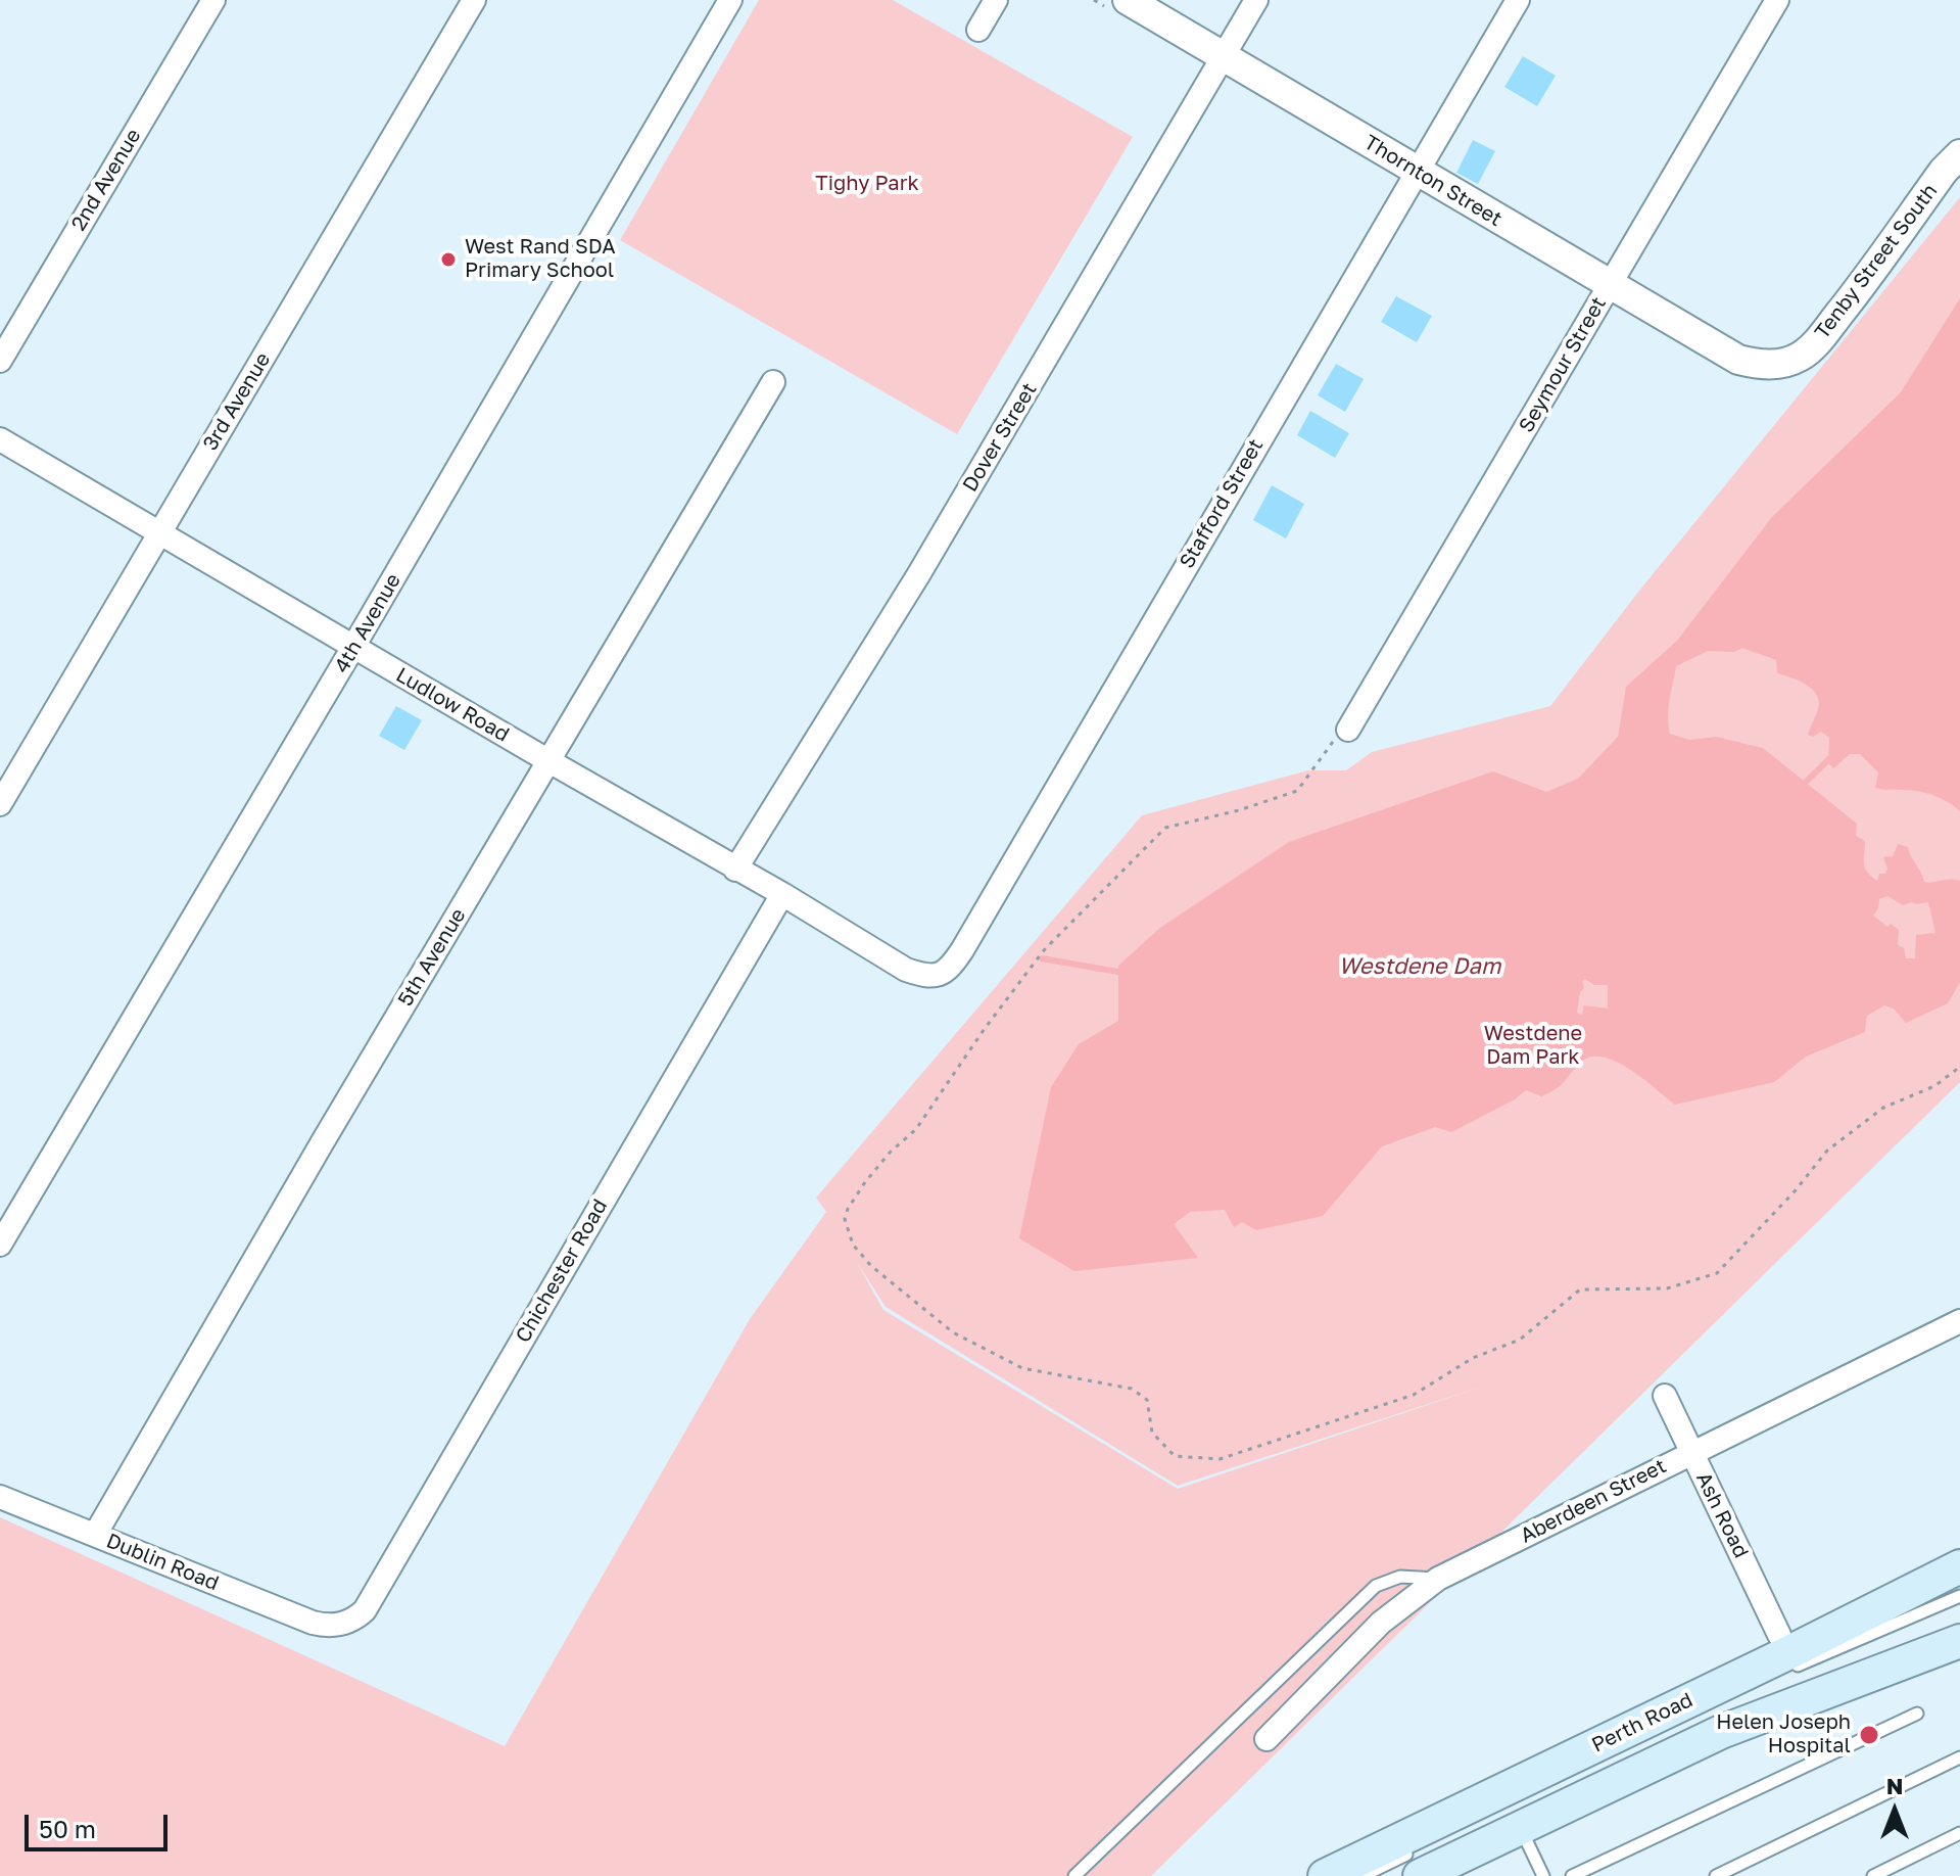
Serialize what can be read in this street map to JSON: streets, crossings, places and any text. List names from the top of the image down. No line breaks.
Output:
{"streets":{"main road":["Perth Road"],"street":["2nd Avenue","Thornton Street","Tenby Street South","Seymour Street","3rd Avenue","Dover Street","Stafford Street","4th Avenue","Ludlow Road","5th Avenue","Chichester Road","Aberdeen Street","Ash Road","Dublin Road"]},"crossings":[["Thornton Street","Tenby Street South"],["Thornton Street","Seymour Street"],["Thornton Street","Dover Street"],["Thornton Street","Stafford Street"],["3rd Avenue","Ludlow Road"],["Dover Street","Ludlow Road"],["Stafford Street","Ludlow Road"],["4th Avenue","Ludlow Road"],["Ludlow Road","5th Avenue"],["Ludlow Road","Chichester Road"],["5th Avenue","Dublin Road"],["Chichester Road","Dublin Road"],["Aberdeen Street","Ash Road"]],"water":["Westdene Dam"],"parks":["Tighy Park","Westdene Dam Park"],"places":["West Rand SDA Primary School","Helen Joseph Hospital"],"scale_bar":"50 m","north":"top"}
